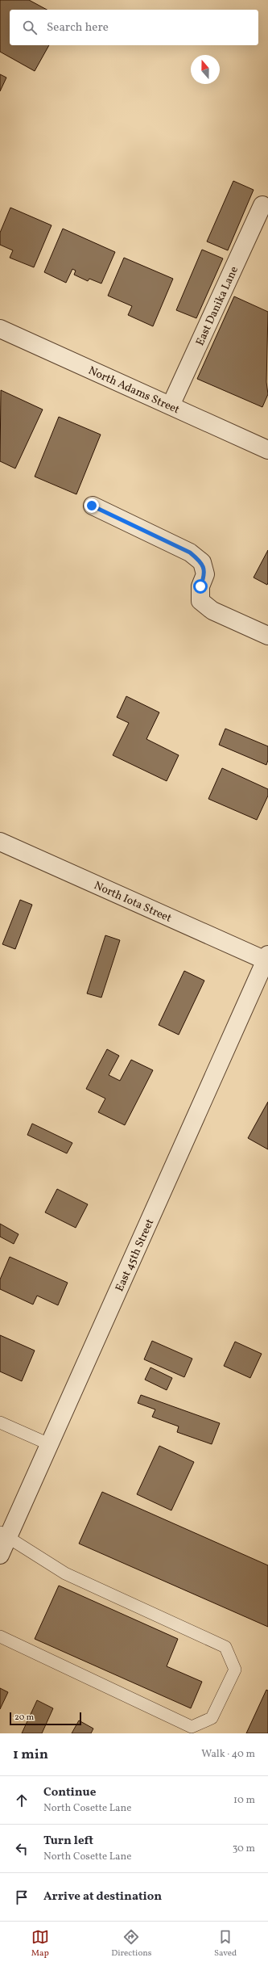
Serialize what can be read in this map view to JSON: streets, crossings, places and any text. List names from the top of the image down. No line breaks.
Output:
{"streets":{"street":["East Danika Lane","North Adams Street","North Iota Street","East 45th Street"]},"crossings":[["East Danika Lane","North Adams Street"],["North Iota Street","East 45th Street"]],"scale_bar":"20 m","north":"top","page":{"search":"Search here","scale":"20 m","heading":["1 min","Walk · 40 m"],"list":[["Continue","North Cosette Lane","10 m"],["Turn left","North Cosette Lane","30 m"],"Arrive at destination"],"nav":["Map","Directions","Saved"]}}
